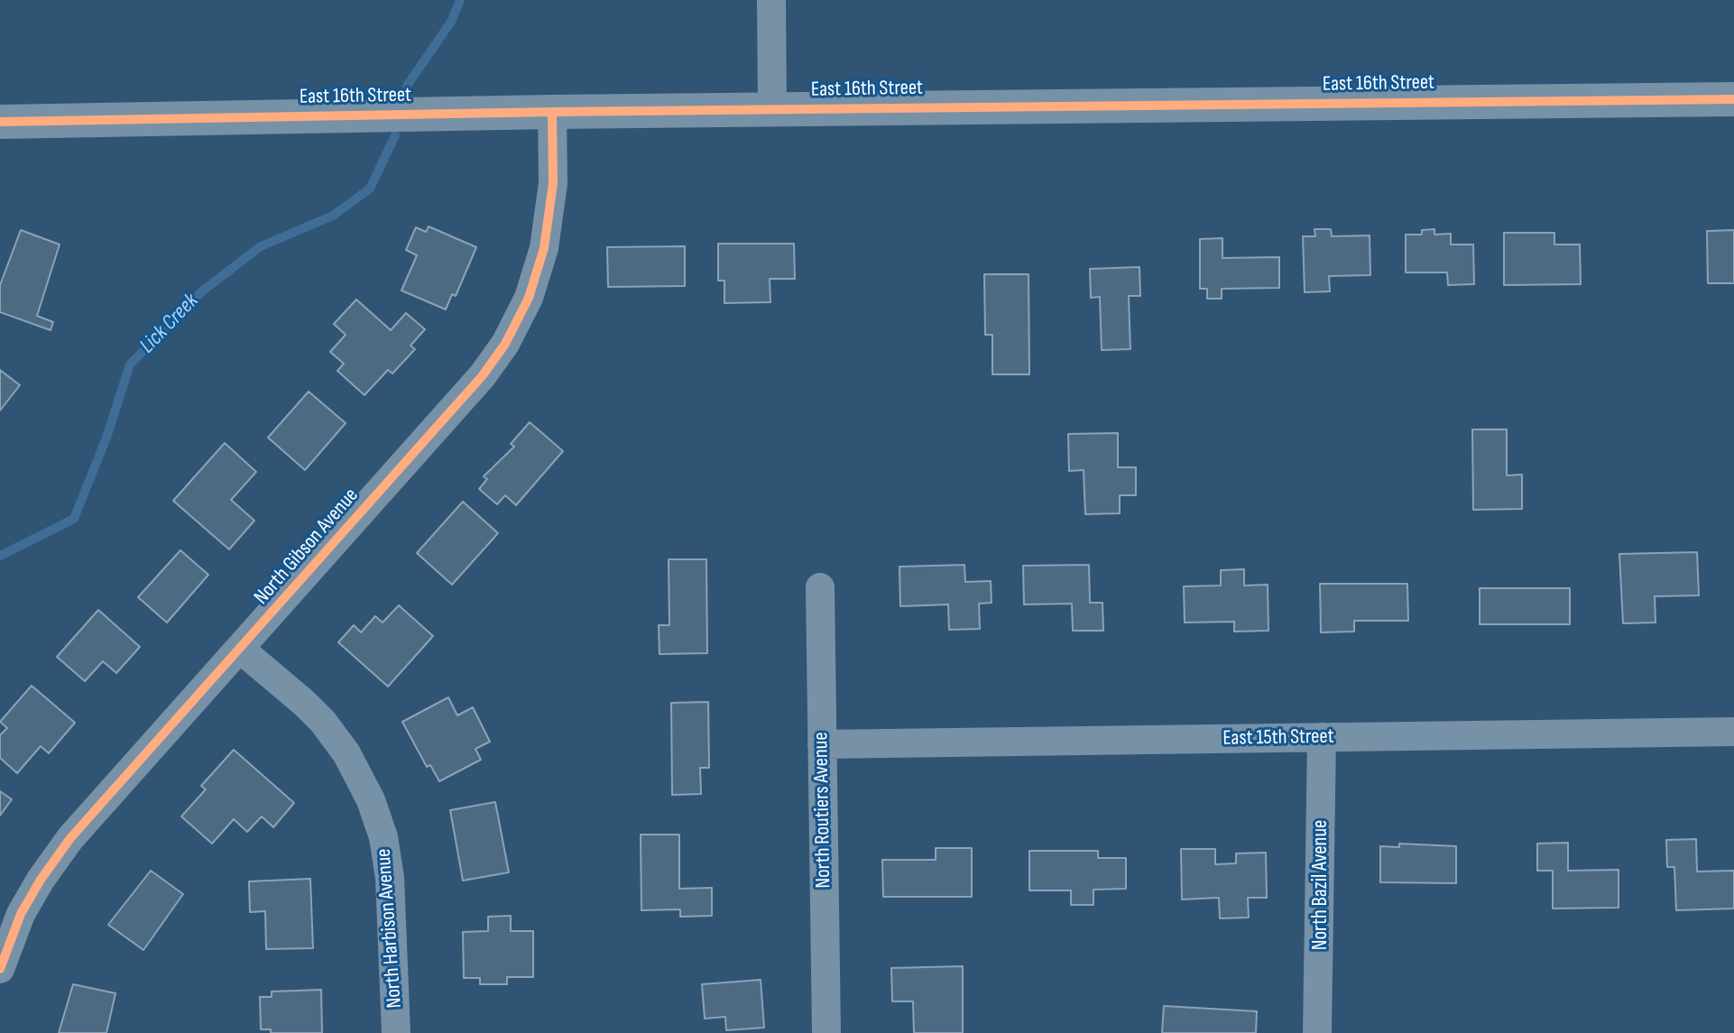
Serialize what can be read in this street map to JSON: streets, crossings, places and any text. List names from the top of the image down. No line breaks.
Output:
{"streets":{"street":["East 16th Street","North Gibson Avenue","East 15th Street","North Routiers Avenue","North Bazil Avenue","North Harbison Avenue"]},"crossings":[["East 16th Street","North Gibson Avenue"],["North Gibson Avenue","North Harbison Avenue"],["East 15th Street","North Routiers Avenue"],["East 15th Street","North Bazil Avenue"]],"water":["Lick Creek"]}
